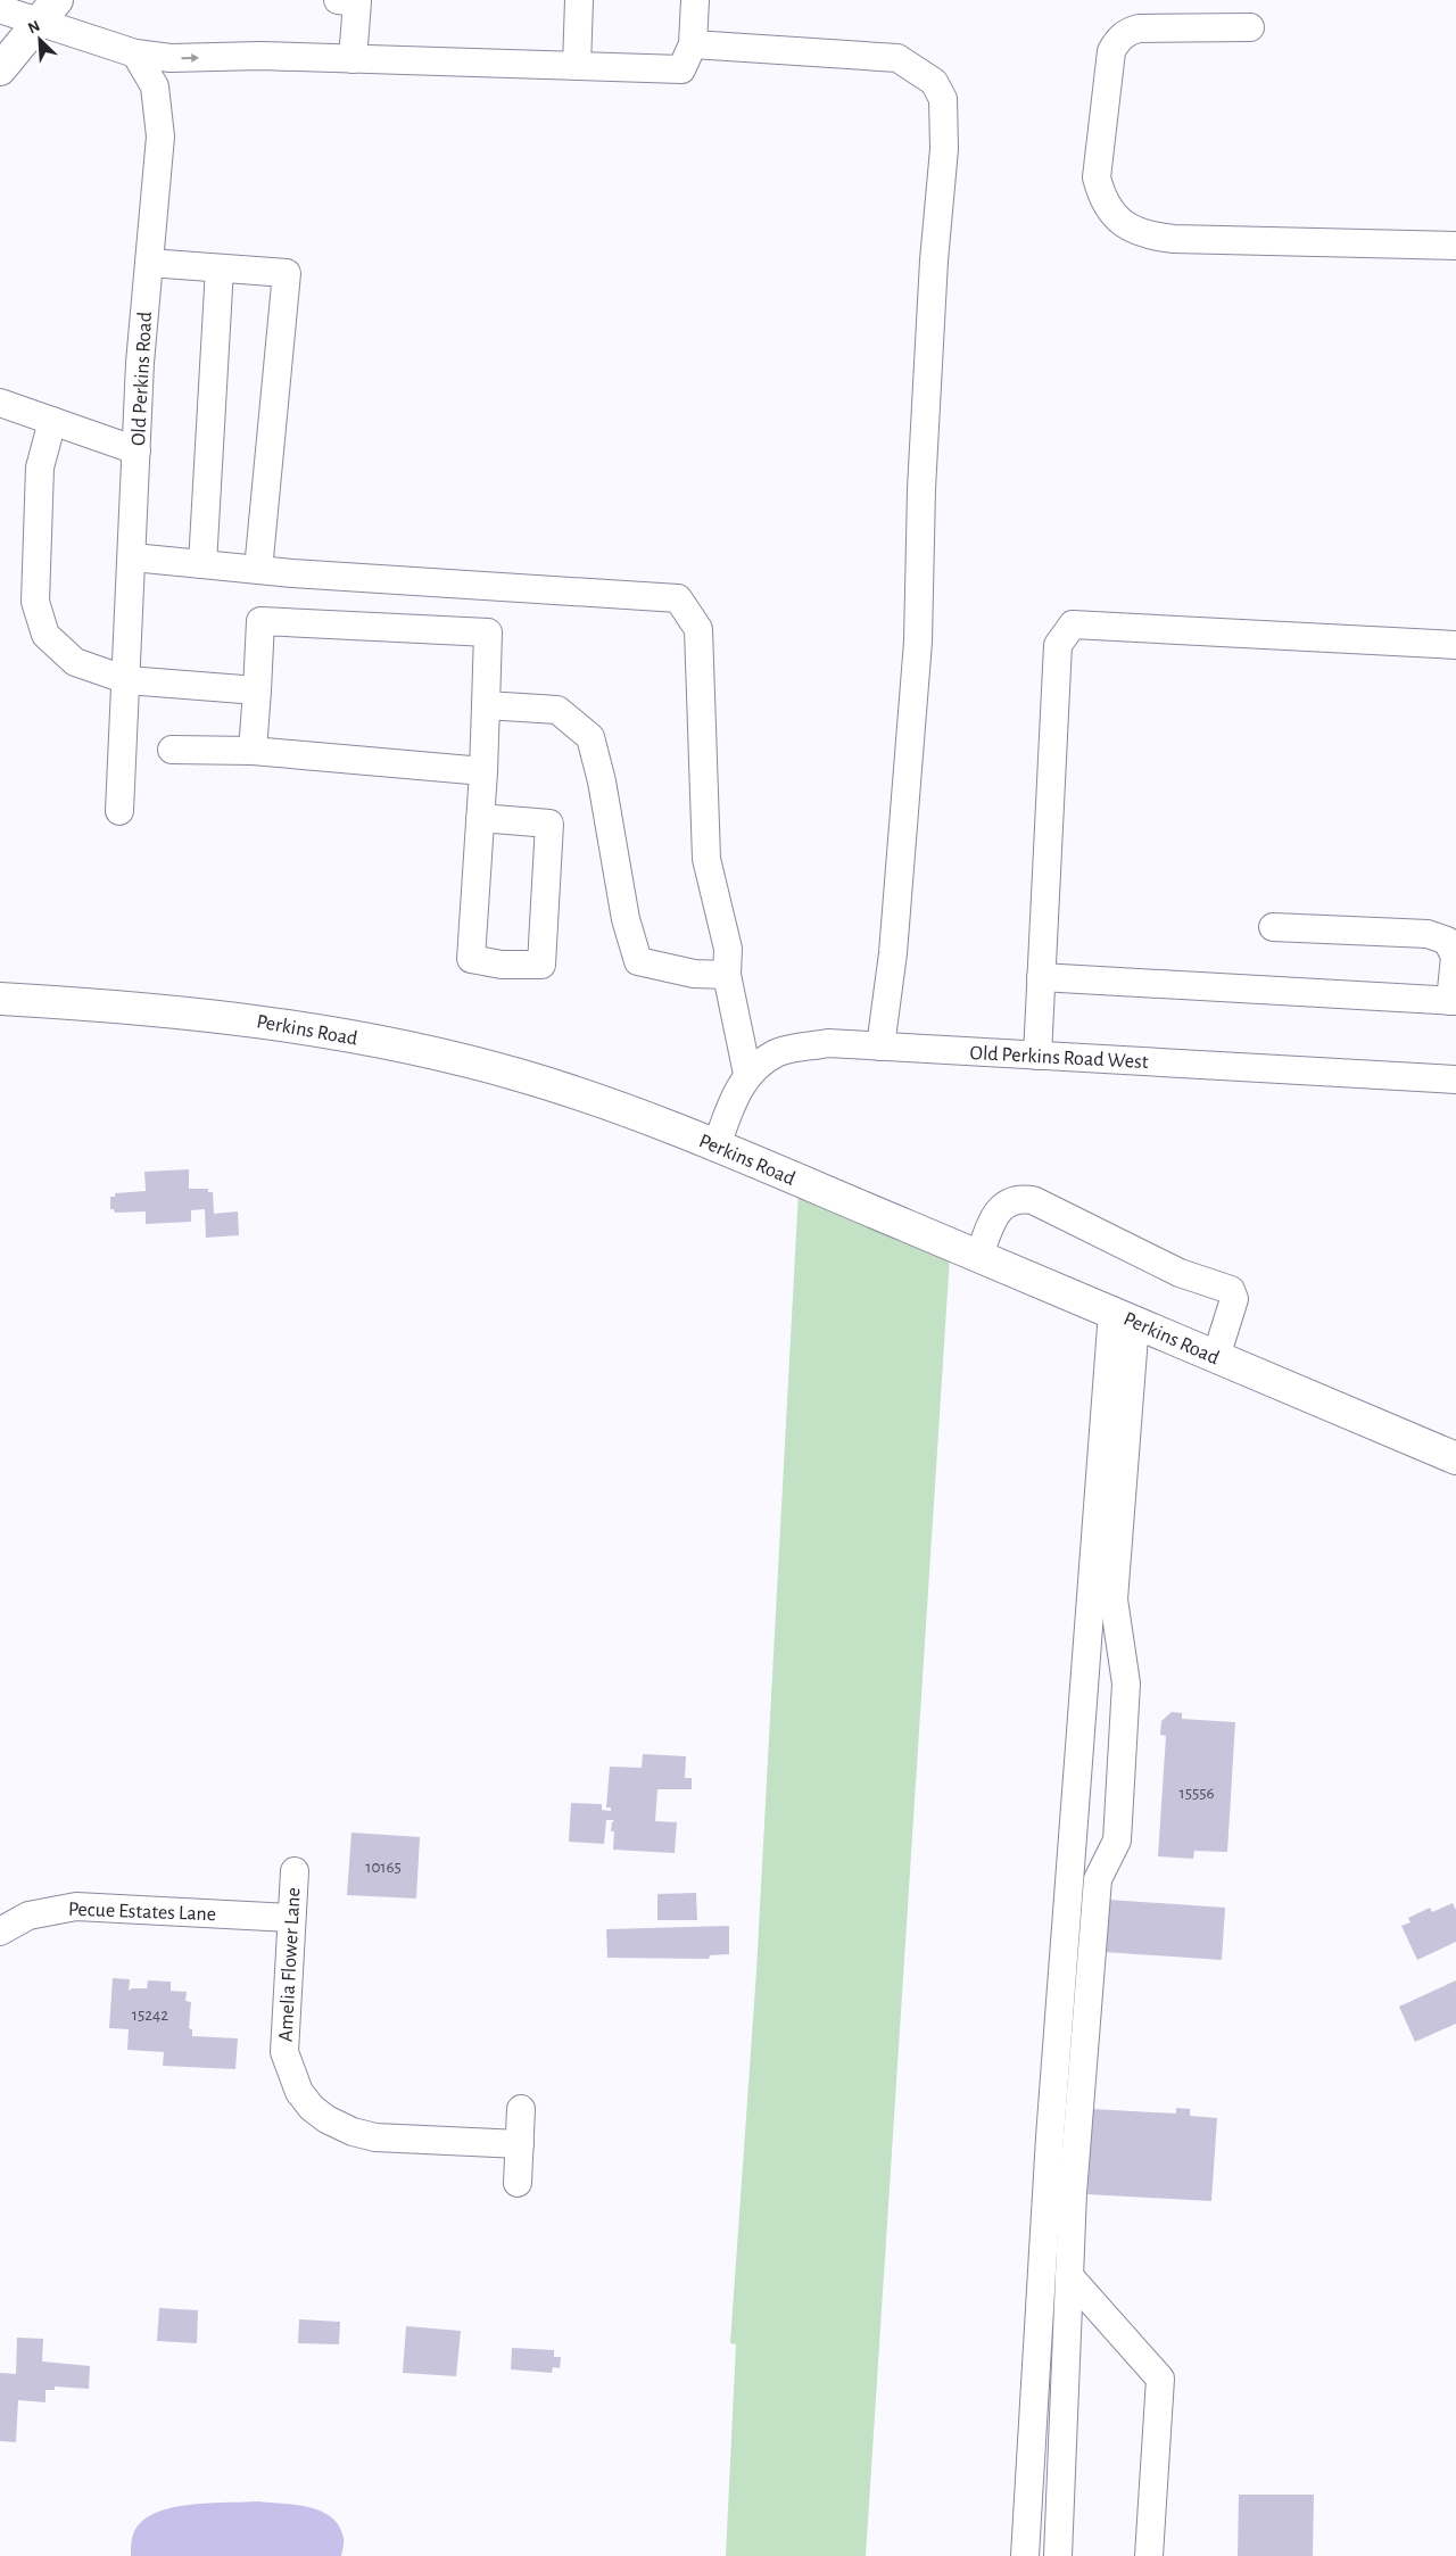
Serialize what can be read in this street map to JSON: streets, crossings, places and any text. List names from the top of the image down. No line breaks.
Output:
{"streets":{"main road":["Perkins Road"],"street":["Old Perkins Road","Old Perkins Road West","Pecue Estates Lane","Amelia Flower Lane"]},"crossings":[["Perkins Road","Old Perkins Road West"],["Pecue Estates Lane","Amelia Flower Lane"]],"house_numbers":["15556","10165","15242"],"north":"top left"}
